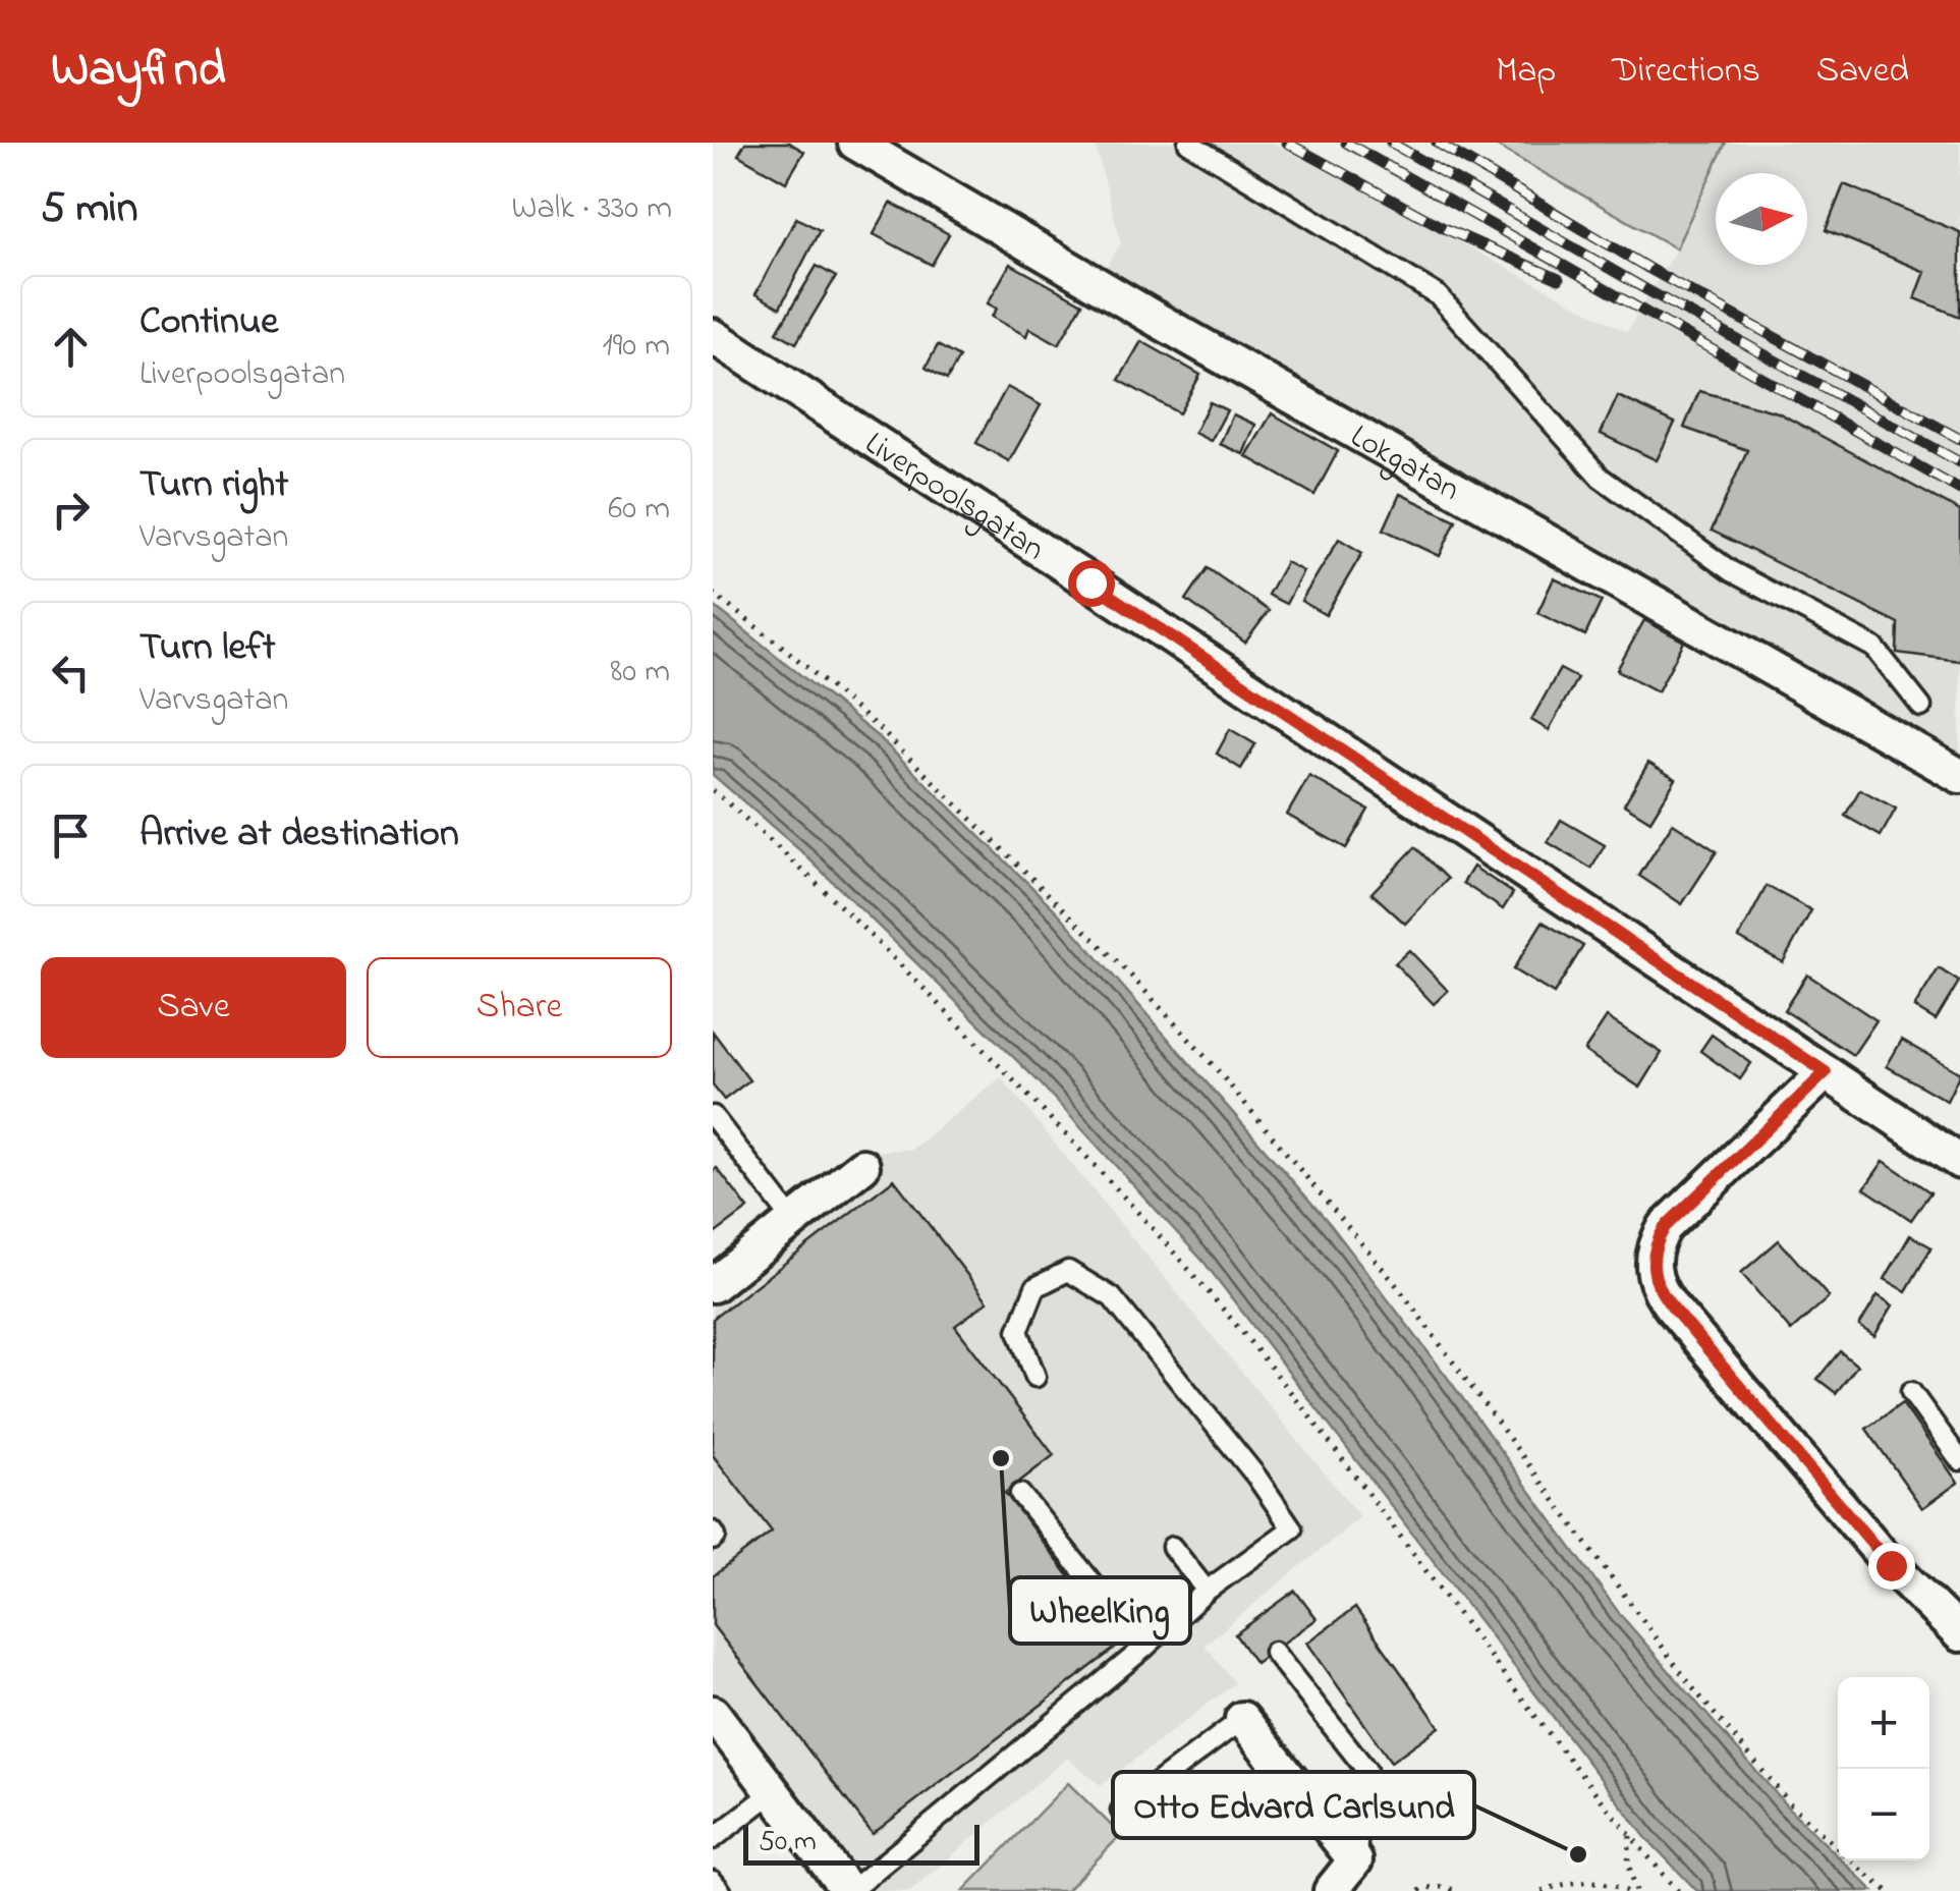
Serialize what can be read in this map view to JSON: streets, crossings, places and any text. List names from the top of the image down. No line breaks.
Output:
{"streets":{"street":["Lokgatan","Liverpoolsgatan"]},"places":["WheelKing","Otto Edvard Carlsund"],"scale_bar":"50 m","north":"right","page":{"header":"Wayfind","nav":["Map","Directions","Saved"],"heading":["5 min","Walk · 330 m"],"list":[["Continue","Liverpoolsgatan","190 m"],["Turn right","Varvsgatan","60 m"],["Turn left","Varvsgatan","80 m"],"Arrive at destination"],"buttons":["Save","Share"],"map_buttons":["+","−"],"scale":"50 m"}}
